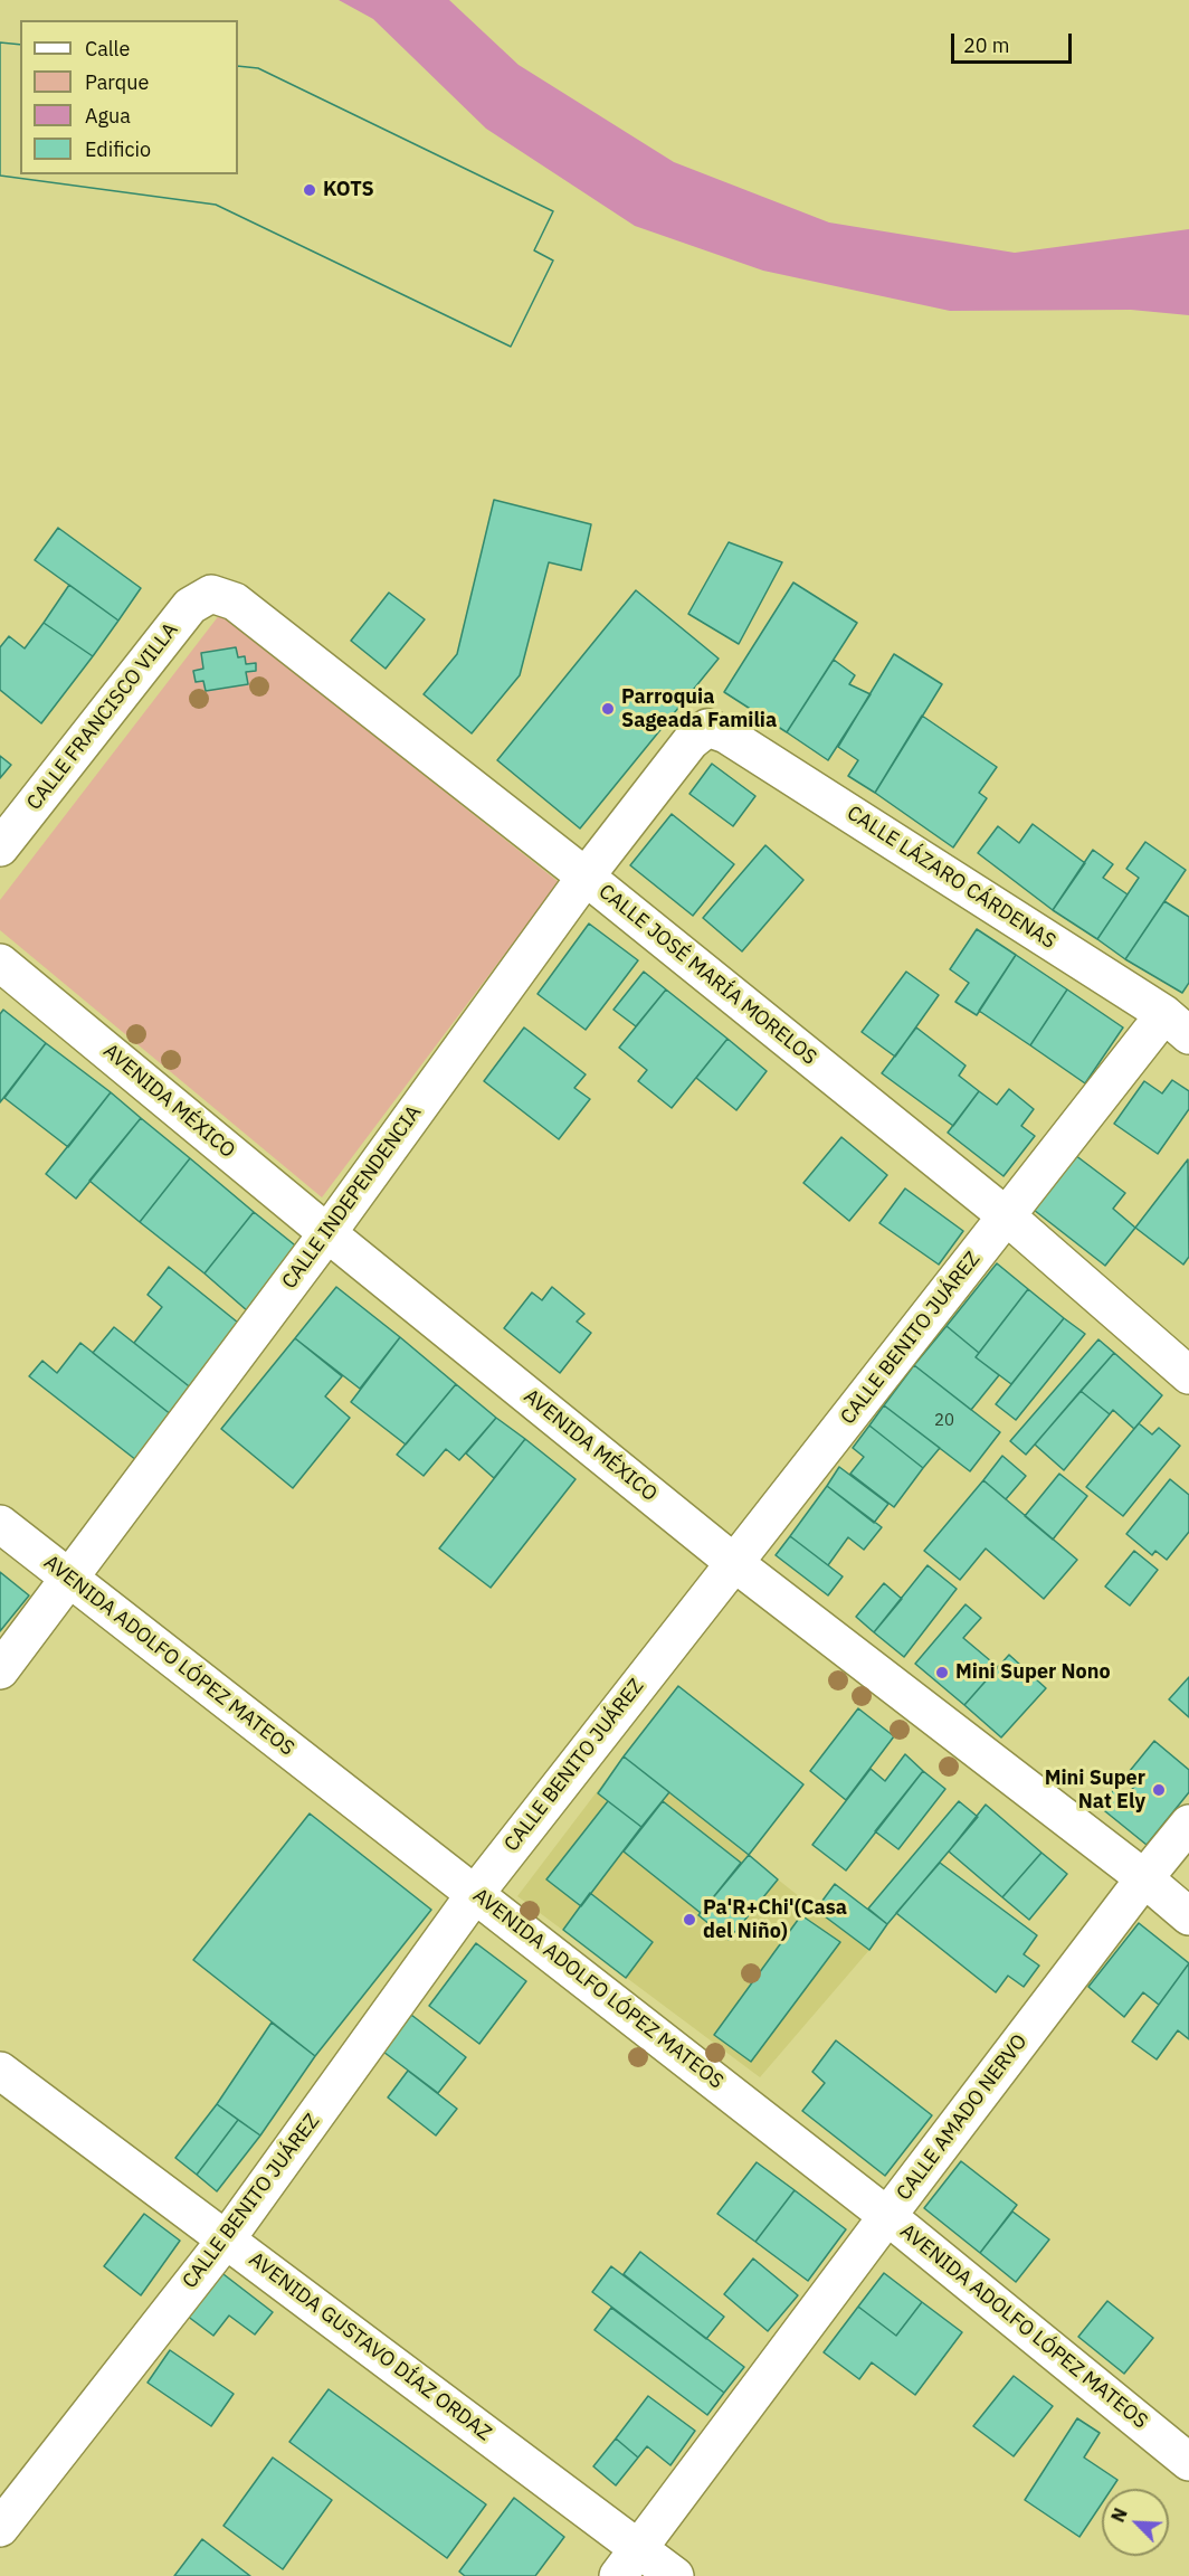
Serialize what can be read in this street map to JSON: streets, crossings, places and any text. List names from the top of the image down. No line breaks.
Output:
{"streets":{"street":["CALLE FRANCISCO VILLA","CALLE LÁZARO CÁRDENAS","CALLE JOSÉ MARÍA MORELOS","AVENIDA MÉXICO","CALLE INDEPENDENCIA","CALLE BENITO JUÁREZ","AVENIDA ADOLFO LÓPEZ MATEOS","CALLE AMADO NERVO","AVENIDA GUSTAVO DÍAZ ORDAZ"]},"crossings":[["CALLE FRANCISCO VILLA","CALLE JOSÉ MARÍA MORELOS"],["CALLE LÁZARO CÁRDENAS","CALLE INDEPENDENCIA"],["CALLE LÁZARO CÁRDENAS","CALLE BENITO JUÁREZ"],["CALLE JOSÉ MARÍA MORELOS","CALLE INDEPENDENCIA"],["CALLE JOSÉ MARÍA MORELOS","CALLE BENITO JUÁREZ"],["AVENIDA MÉXICO","CALLE INDEPENDENCIA"],["AVENIDA MÉXICO","CALLE BENITO JUÁREZ"],["AVENIDA MÉXICO","CALLE AMADO NERVO"],["CALLE INDEPENDENCIA","AVENIDA ADOLFO LÓPEZ MATEOS"],["CALLE BENITO JUÁREZ","AVENIDA ADOLFO LÓPEZ MATEOS"],["CALLE BENITO JUÁREZ","AVENIDA GUSTAVO DÍAZ ORDAZ"],["AVENIDA ADOLFO LÓPEZ MATEOS","CALLE AMADO NERVO"],["CALLE AMADO NERVO","AVENIDA GUSTAVO DÍAZ ORDAZ"]],"places":["KOTS","Parroquia Sageada Familia","Mini Super Nono","Mini Super Nat Ely","Pa'R+Chi'(Casa del Niño)"],"house_numbers":["20"],"legend":["Calle","Parque","Agua","Edificio"],"scale_bar":"20 m","north":"top left"}
